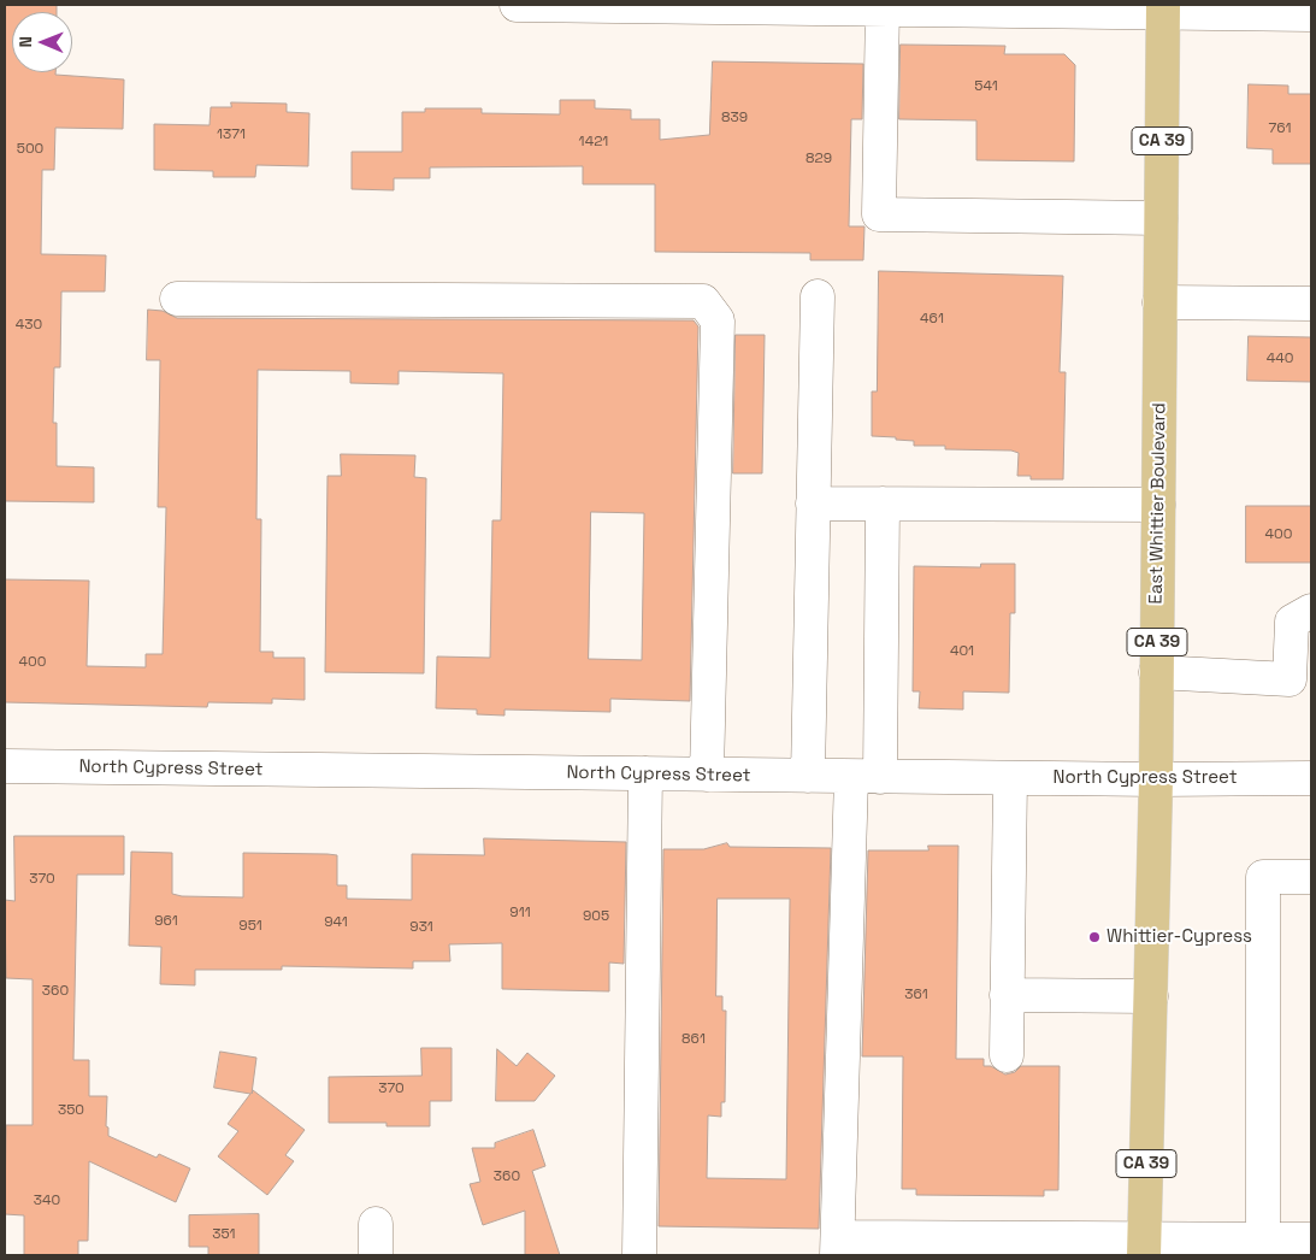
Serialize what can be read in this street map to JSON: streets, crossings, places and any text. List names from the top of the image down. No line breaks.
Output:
{"streets":{"main road":["CA 39","East Whittier Boulevard"],"street":["North Cypress Street"]},"crossings":[["East Whittier Boulevard","North Cypress Street"]],"places":["Whittier-Cypress"],"house_numbers":["541","839","761","1371","1421","500","829","461","430","440","400","401","400","370","911","905","961","941","951","931","360","361","861","370","350","360","340","351"],"north":"left"}
